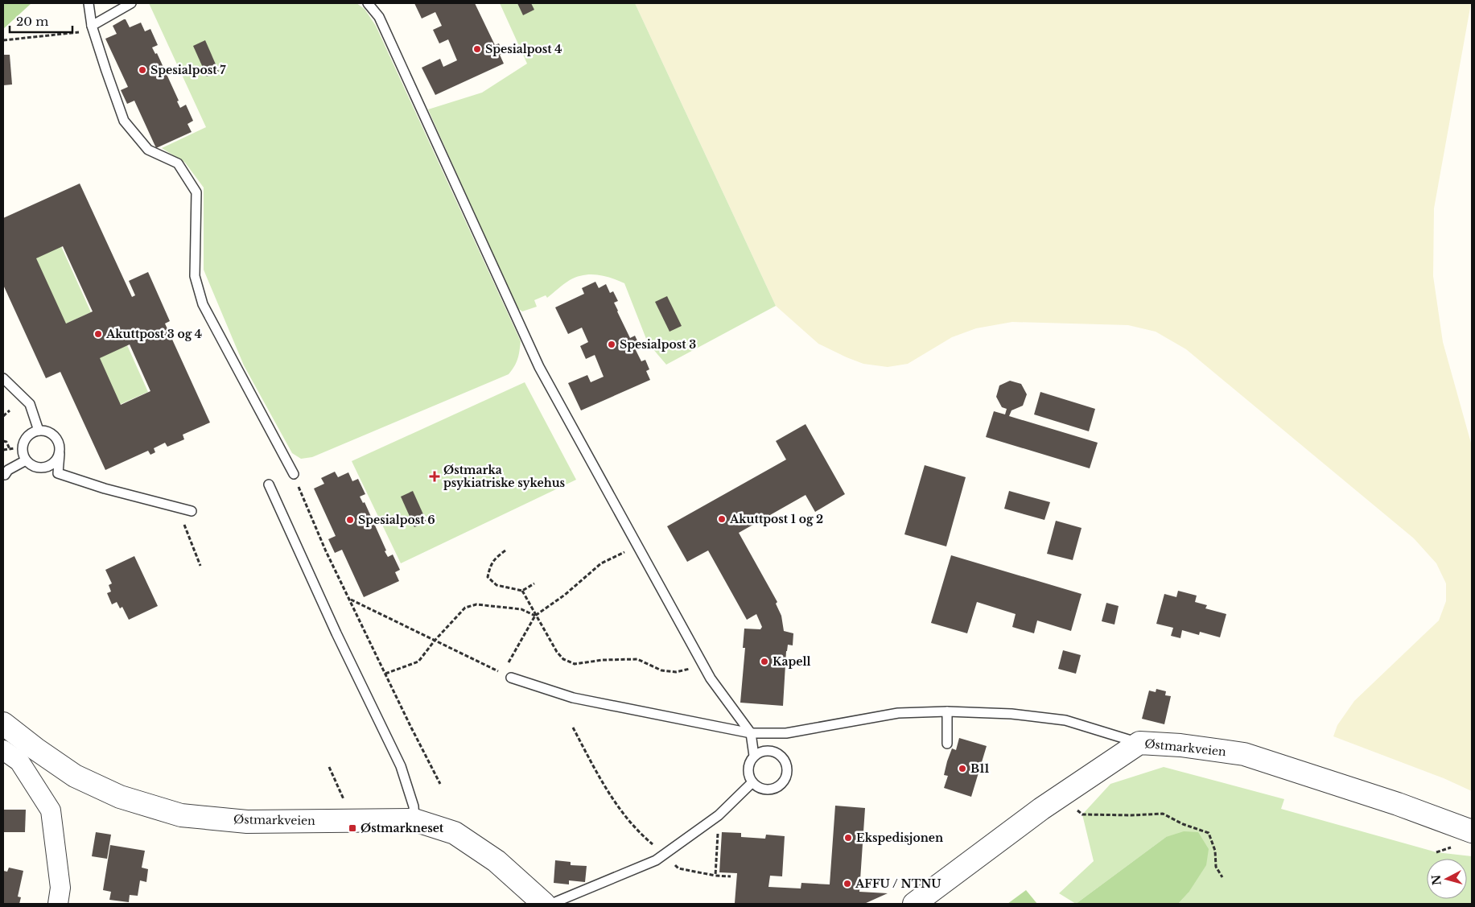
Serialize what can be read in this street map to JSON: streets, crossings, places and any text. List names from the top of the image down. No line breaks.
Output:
{"streets":{"street":["Østmarkveien"]},"places":{"other":["Spesialpost 4","Spesialpost 7","Akuttpost 3 og 4","Spesialpost 3","Akuttpost 1 og 2","Spesialpost 6","Kapell","B11","Ekspedisjonen","AFFU / NTNU"],"health":["Østmarka psykiatriske sykehus"],"transit":["Østmarkneset"]},"scale_bar":"20 m","north":"left"}
